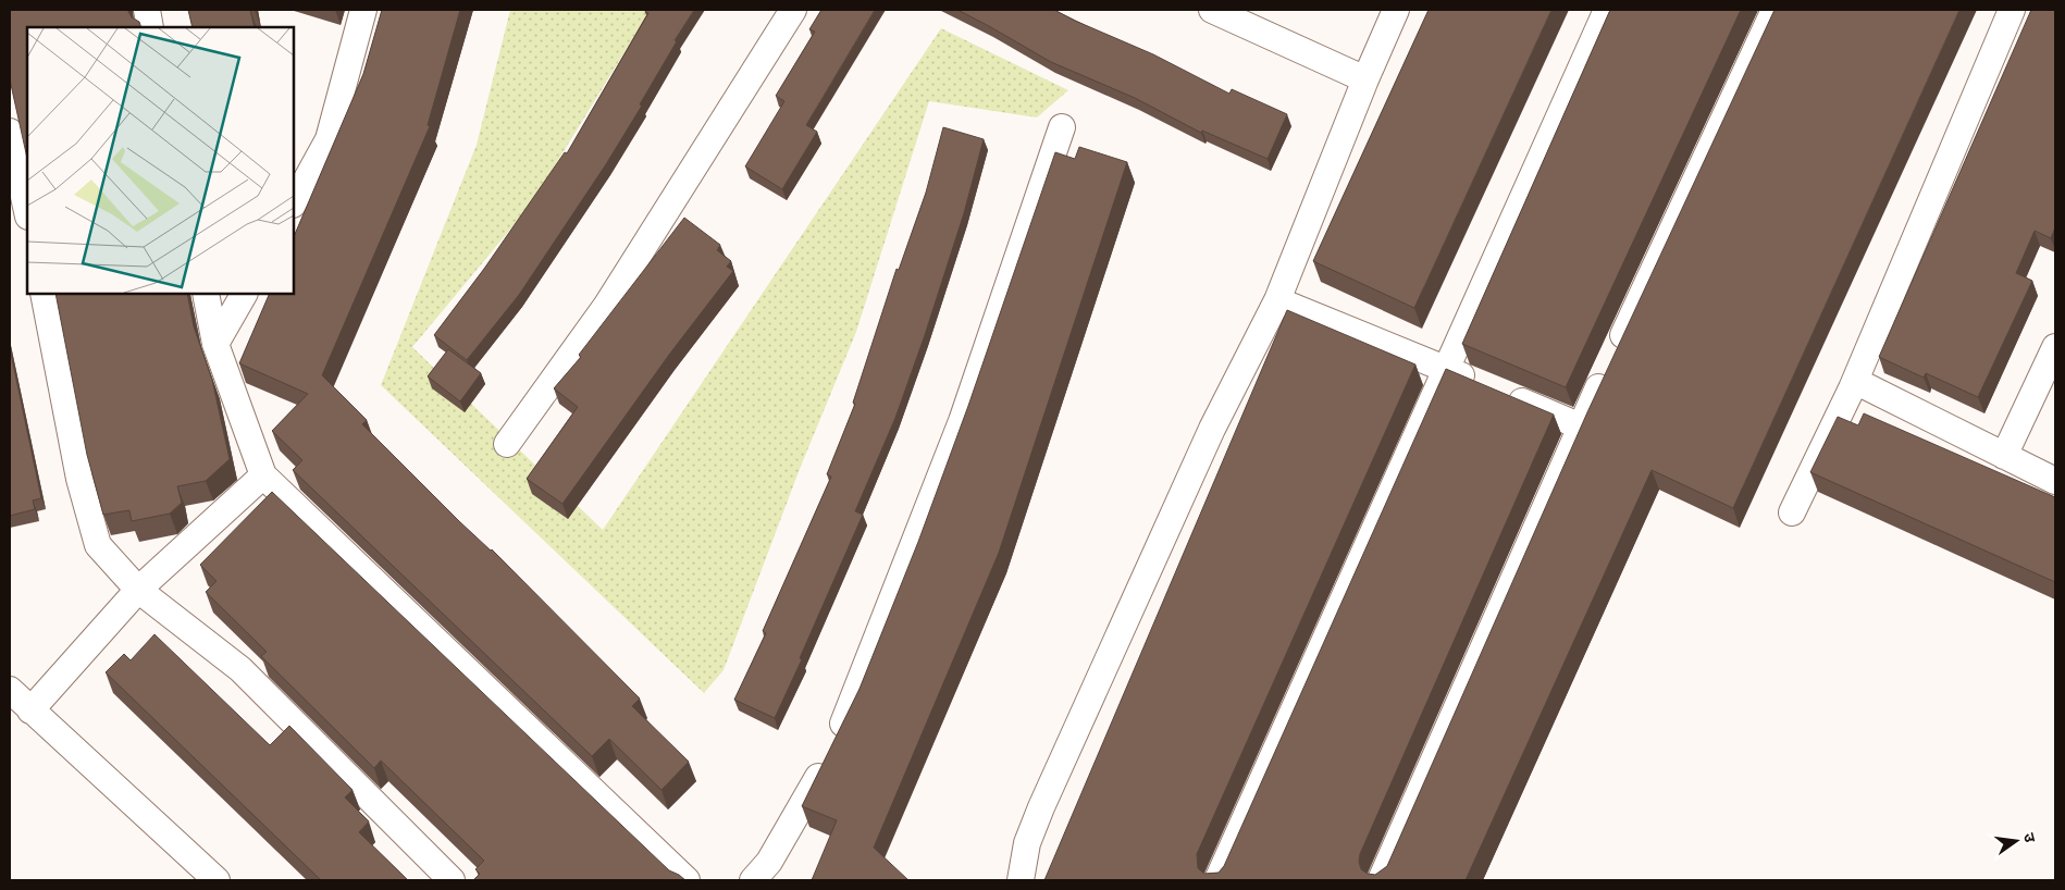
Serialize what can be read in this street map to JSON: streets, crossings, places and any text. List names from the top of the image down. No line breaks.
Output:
{"north":"right"}
